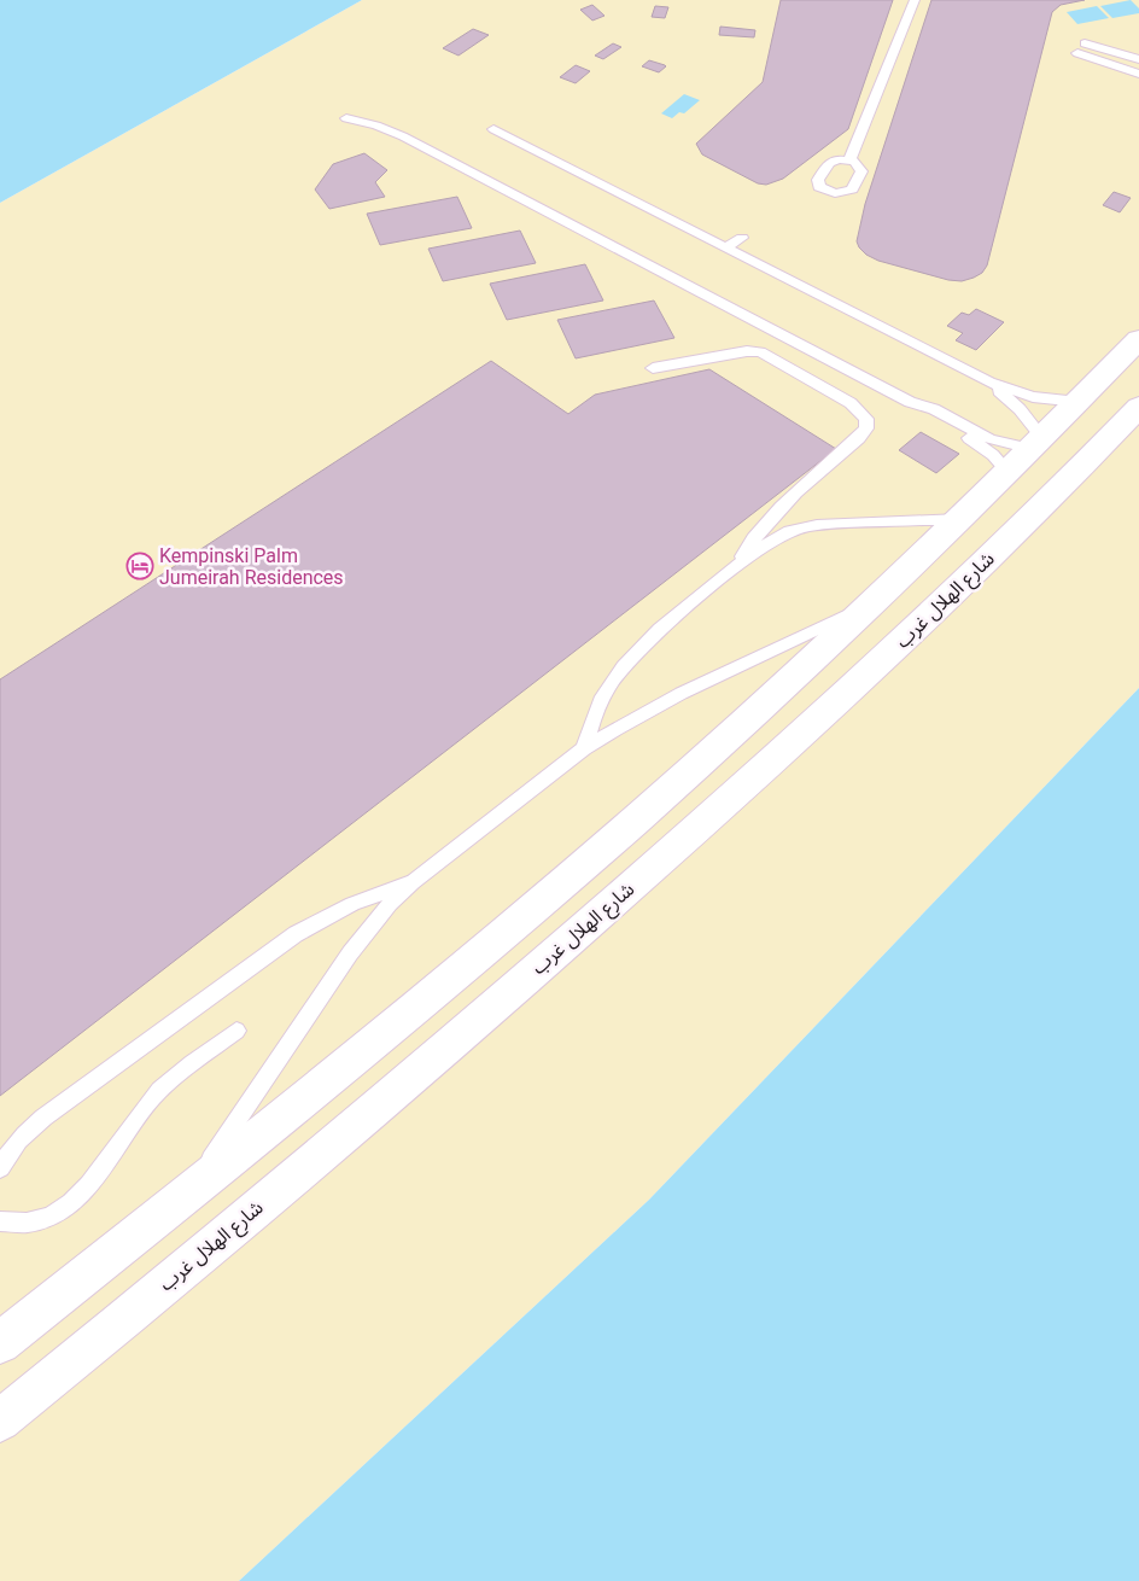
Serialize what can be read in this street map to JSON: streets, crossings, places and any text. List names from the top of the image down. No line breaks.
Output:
{"streets":{"main road":["شارع الهلال غرب"]},"places":{"hotel":["Kempinski Palm Jumeirah Residences"]}}
